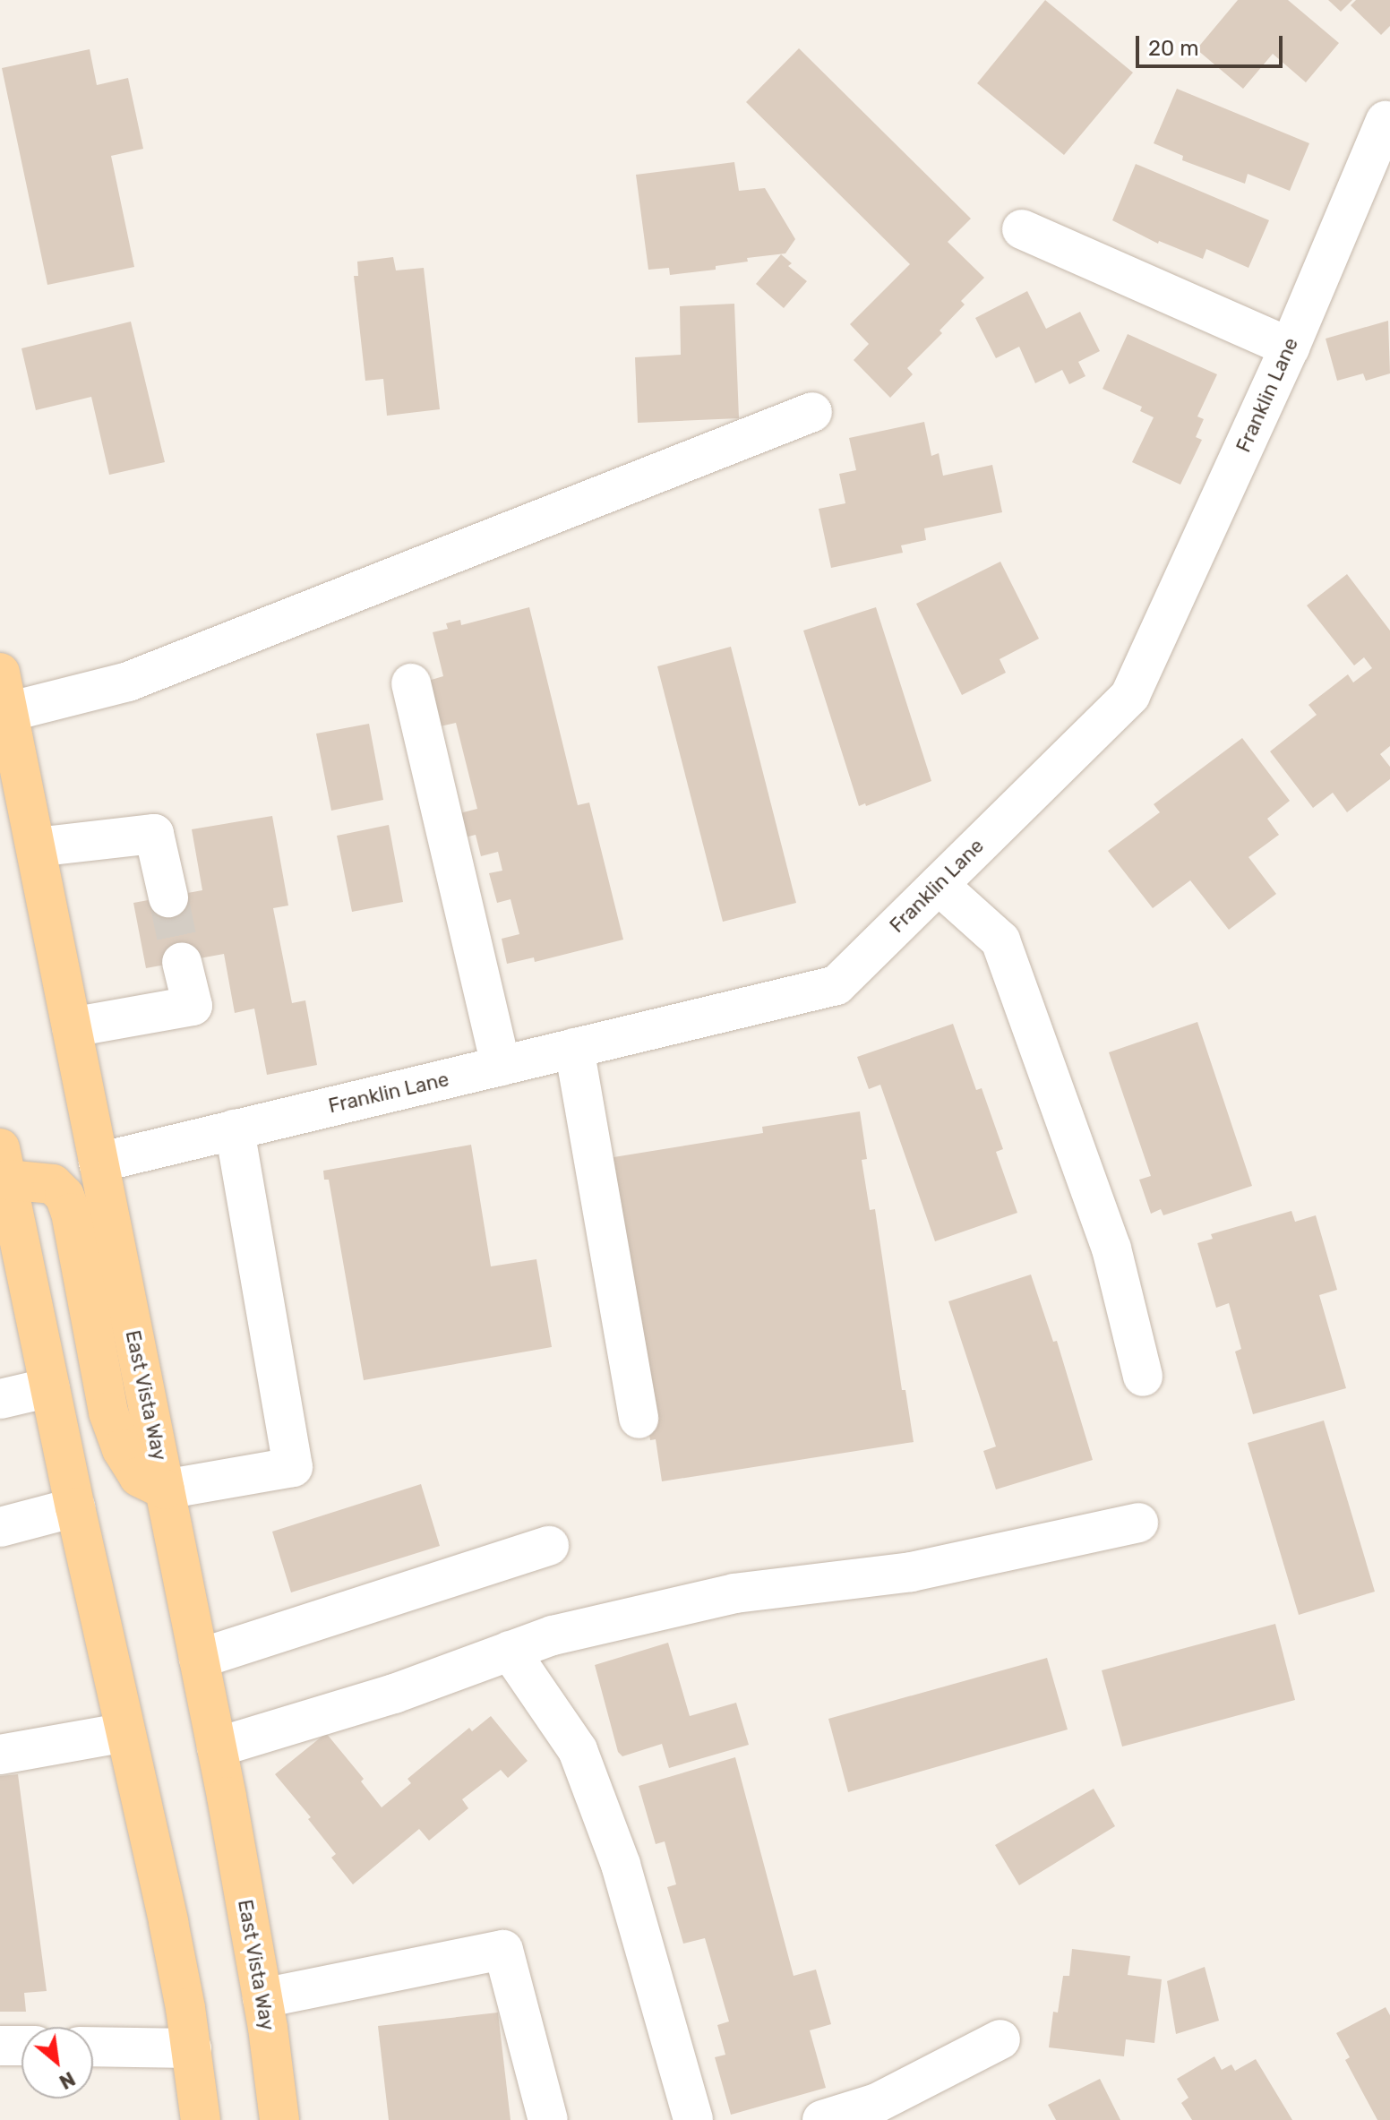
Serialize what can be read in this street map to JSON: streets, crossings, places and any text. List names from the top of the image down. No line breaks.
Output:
{"streets":{"main road":["East Vista Way"],"street":["Franklin Lane"]},"crossings":[["Franklin Lane","East Vista Way"]],"scale_bar":"20 m","north":"bottom right"}
